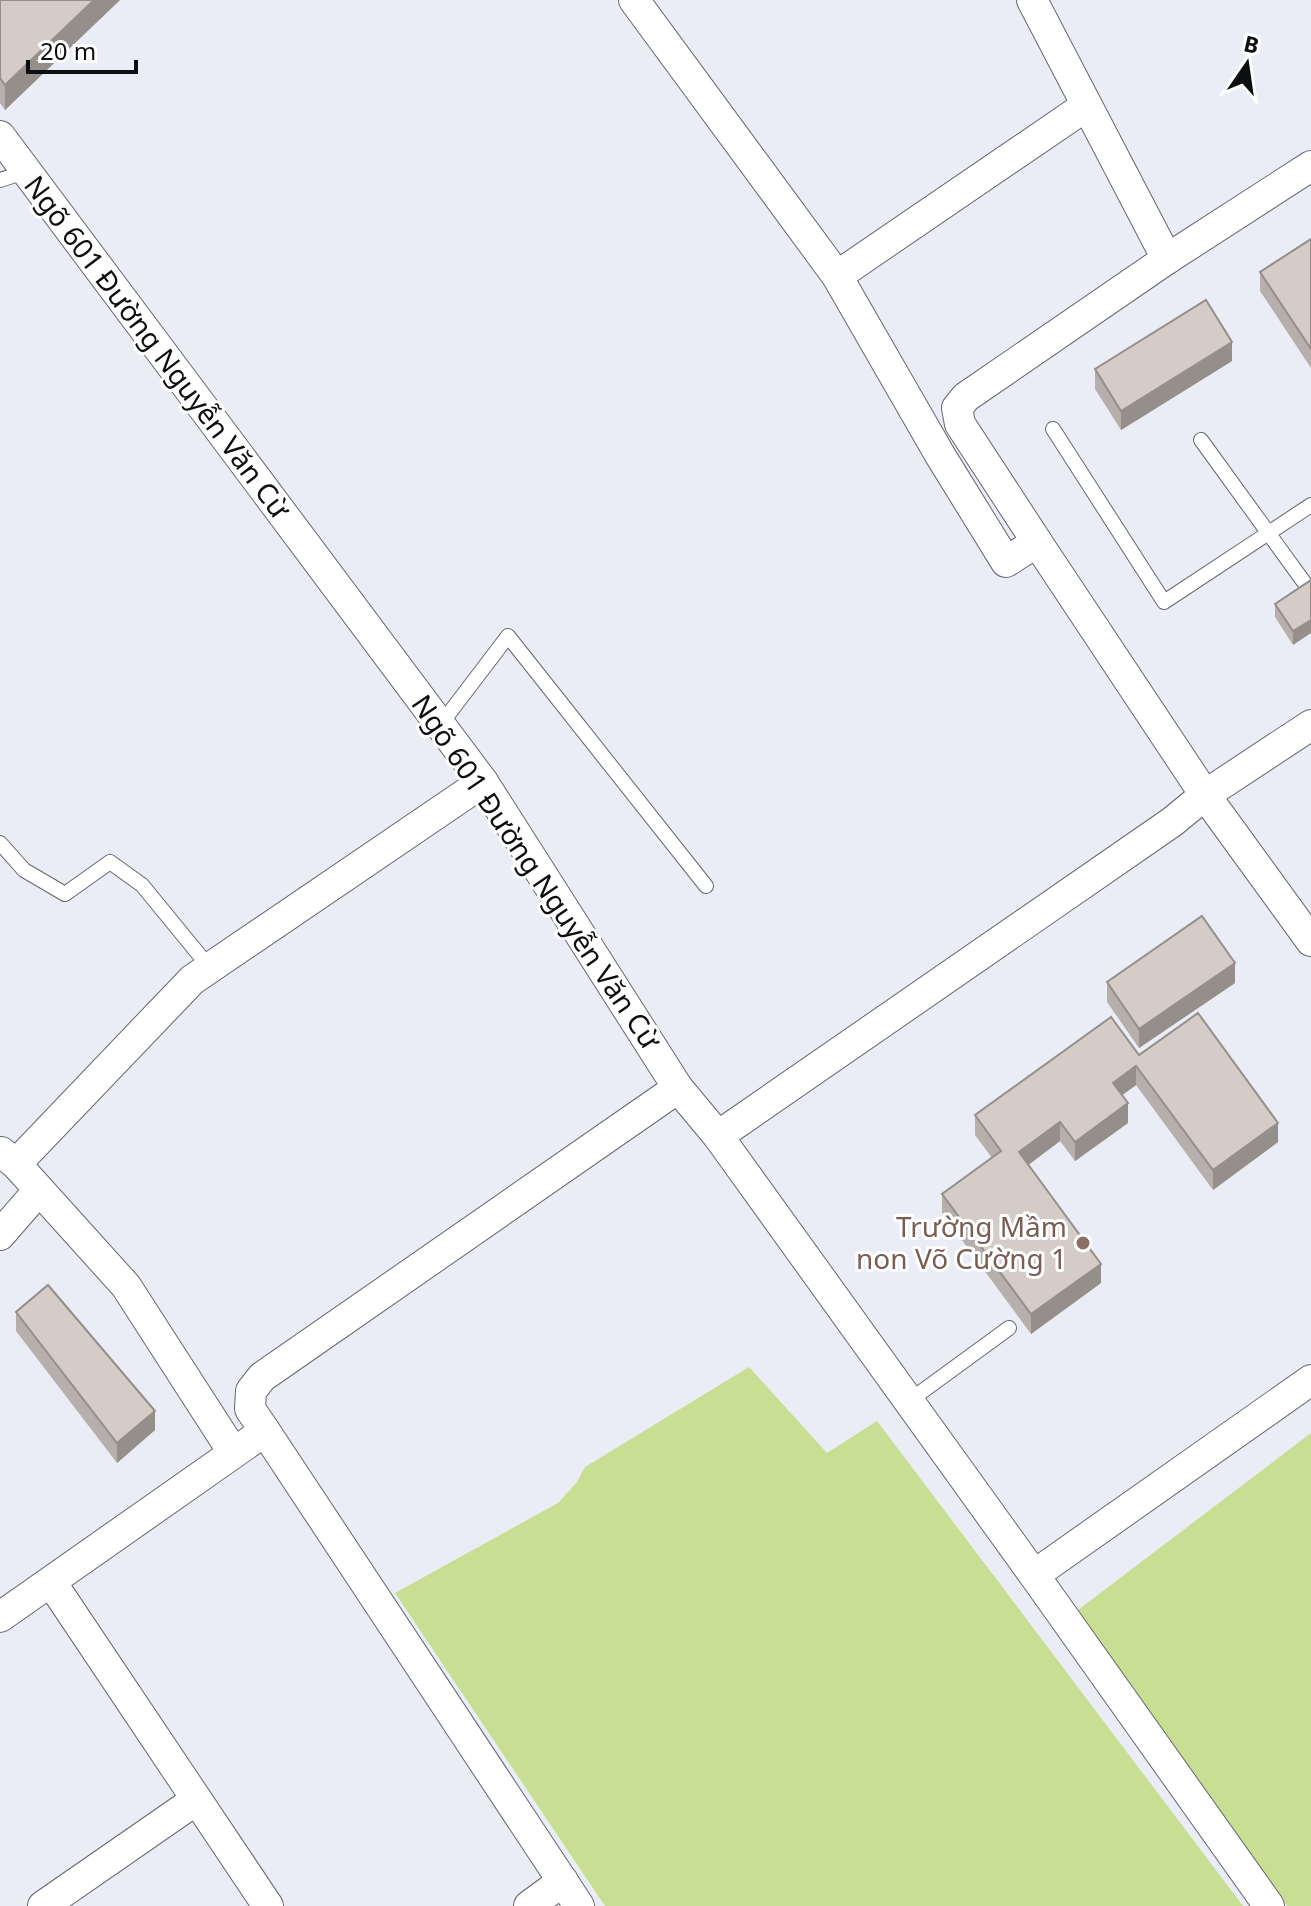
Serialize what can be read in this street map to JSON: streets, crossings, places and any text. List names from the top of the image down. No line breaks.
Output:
{"streets":{"street":["Ngõ 601 Đường Nguyễn Văn Cừ"]},"places":["Trường Mầm non Võ Cường 1"],"scale_bar":"20 m","north":"top"}
